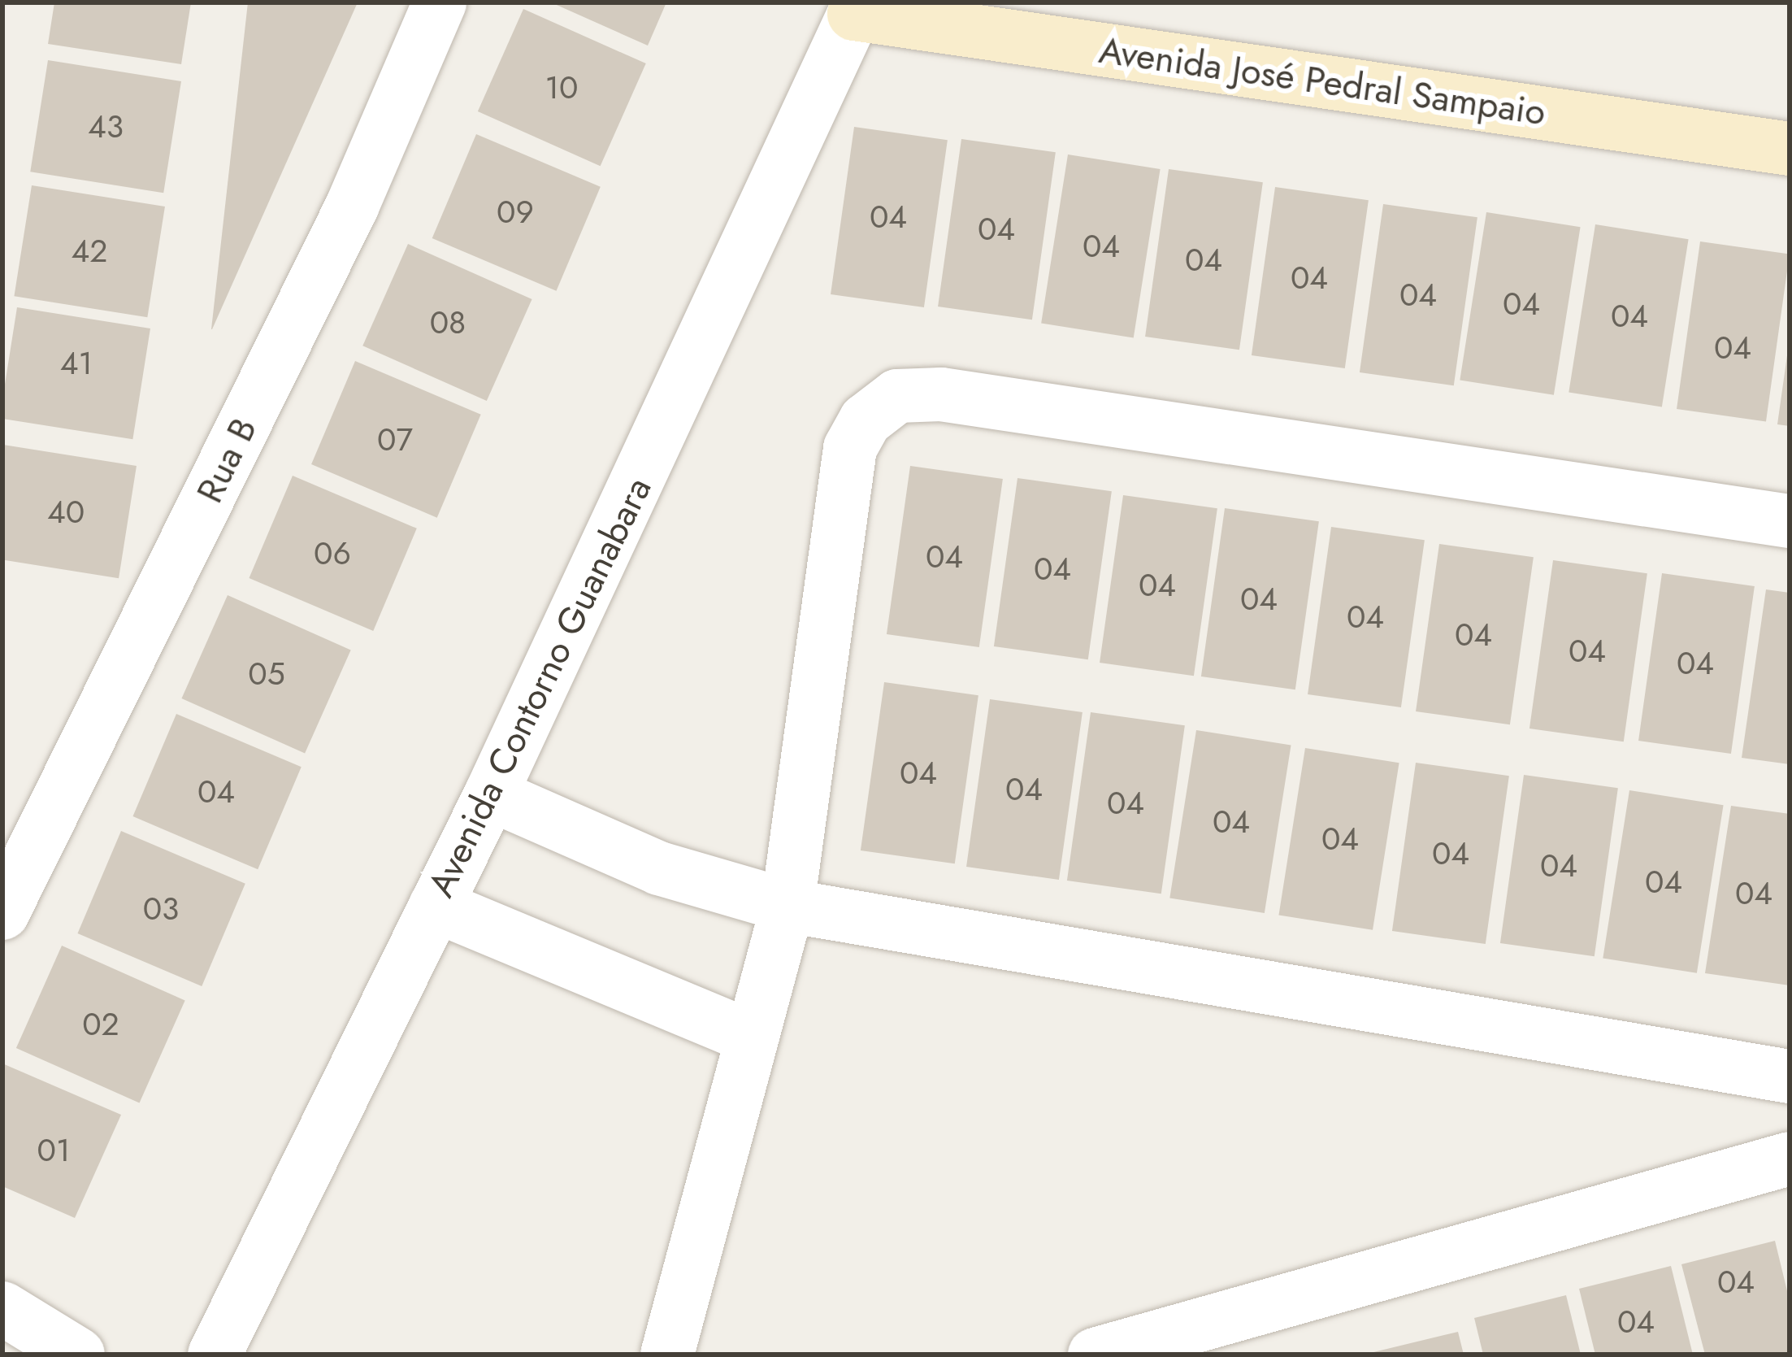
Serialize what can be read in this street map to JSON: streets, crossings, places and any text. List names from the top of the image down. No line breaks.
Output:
{"streets":{"main road":["Avenida José Pedral Sampaio"],"street":["Rua B","Avenida Contorno Guanabara"]},"crossings":[["Avenida José Pedral Sampaio","Avenida Contorno Guanabara"]],"house_numbers":["10","43","09","04","04","04","42","04","04","04","04","04","08","04","41","07","40","06","04","04","04","04","04","04","04","04","05","04","04","04","04","04","04","04","04","04","04","03","02","01","04","04"]}
